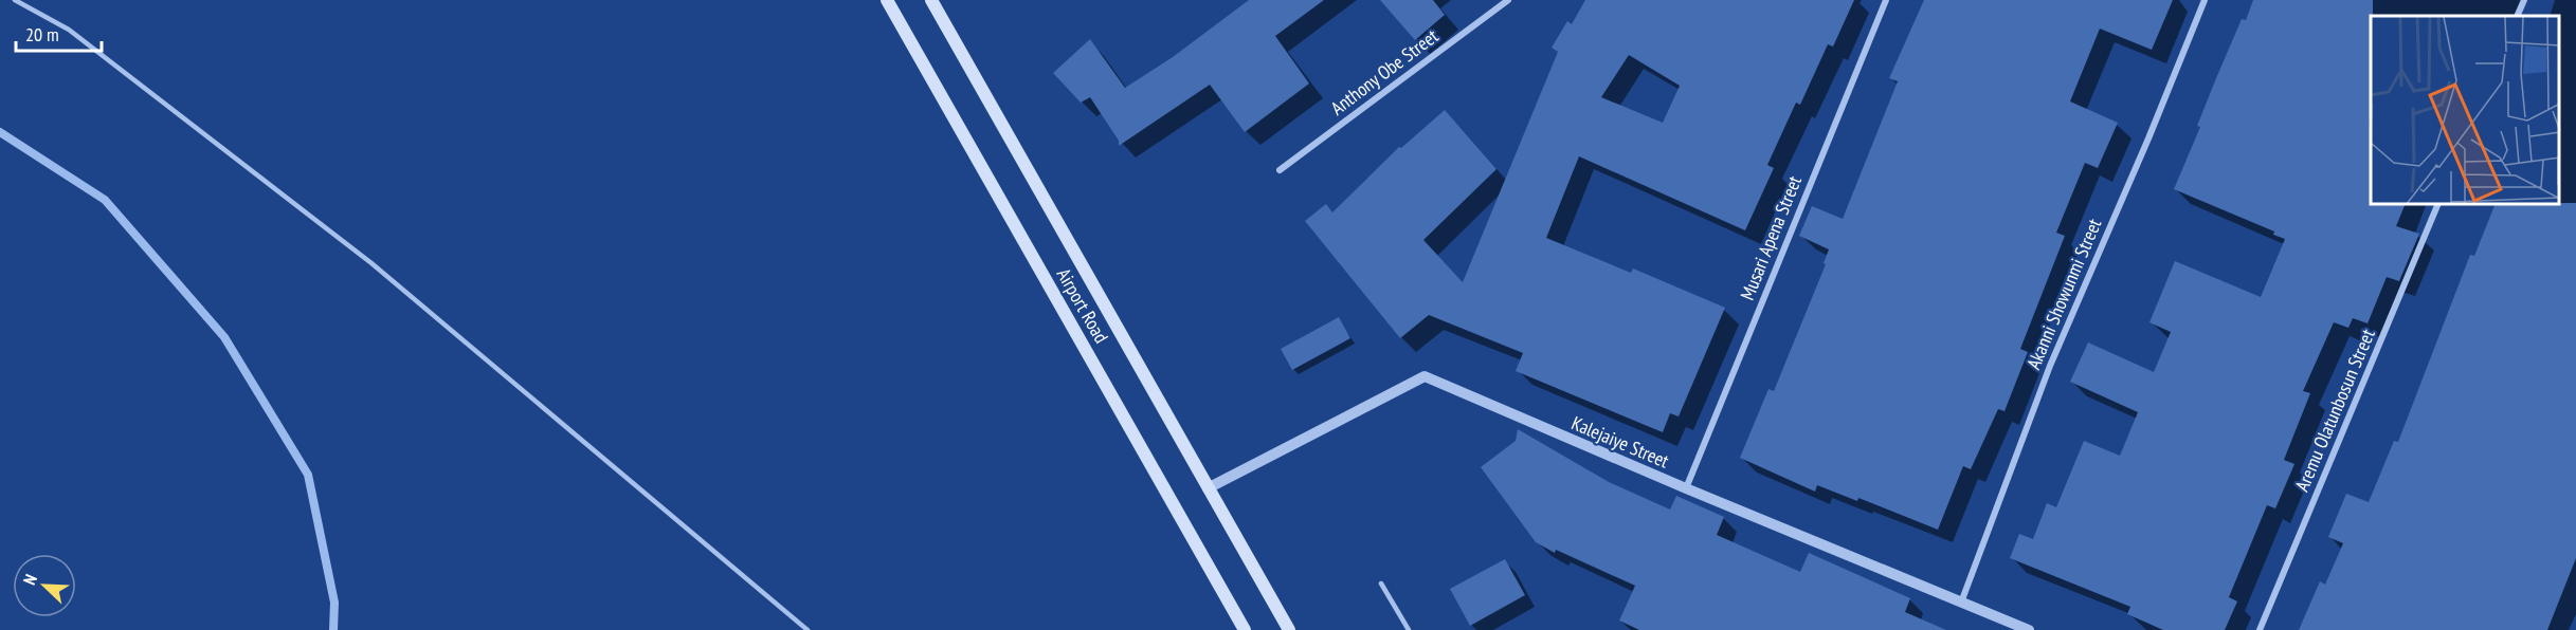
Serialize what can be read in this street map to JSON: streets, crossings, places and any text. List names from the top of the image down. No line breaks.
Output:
{"streets":{"main road":["Airport Road"],"street":["Anthony Obe Street","Musari Apena Street","Akanni Showunmi Street","Aremu Olatunbosun Street","Kalejaiye Street"]},"crossings":[["Musari Apena Street","Kalejaiye Street"],["Akanni Showunmi Street","Kalejaiye Street"],["Airport Road","Kalejaiye Street"]],"scale_bar":"20 m","north":"top left"}
